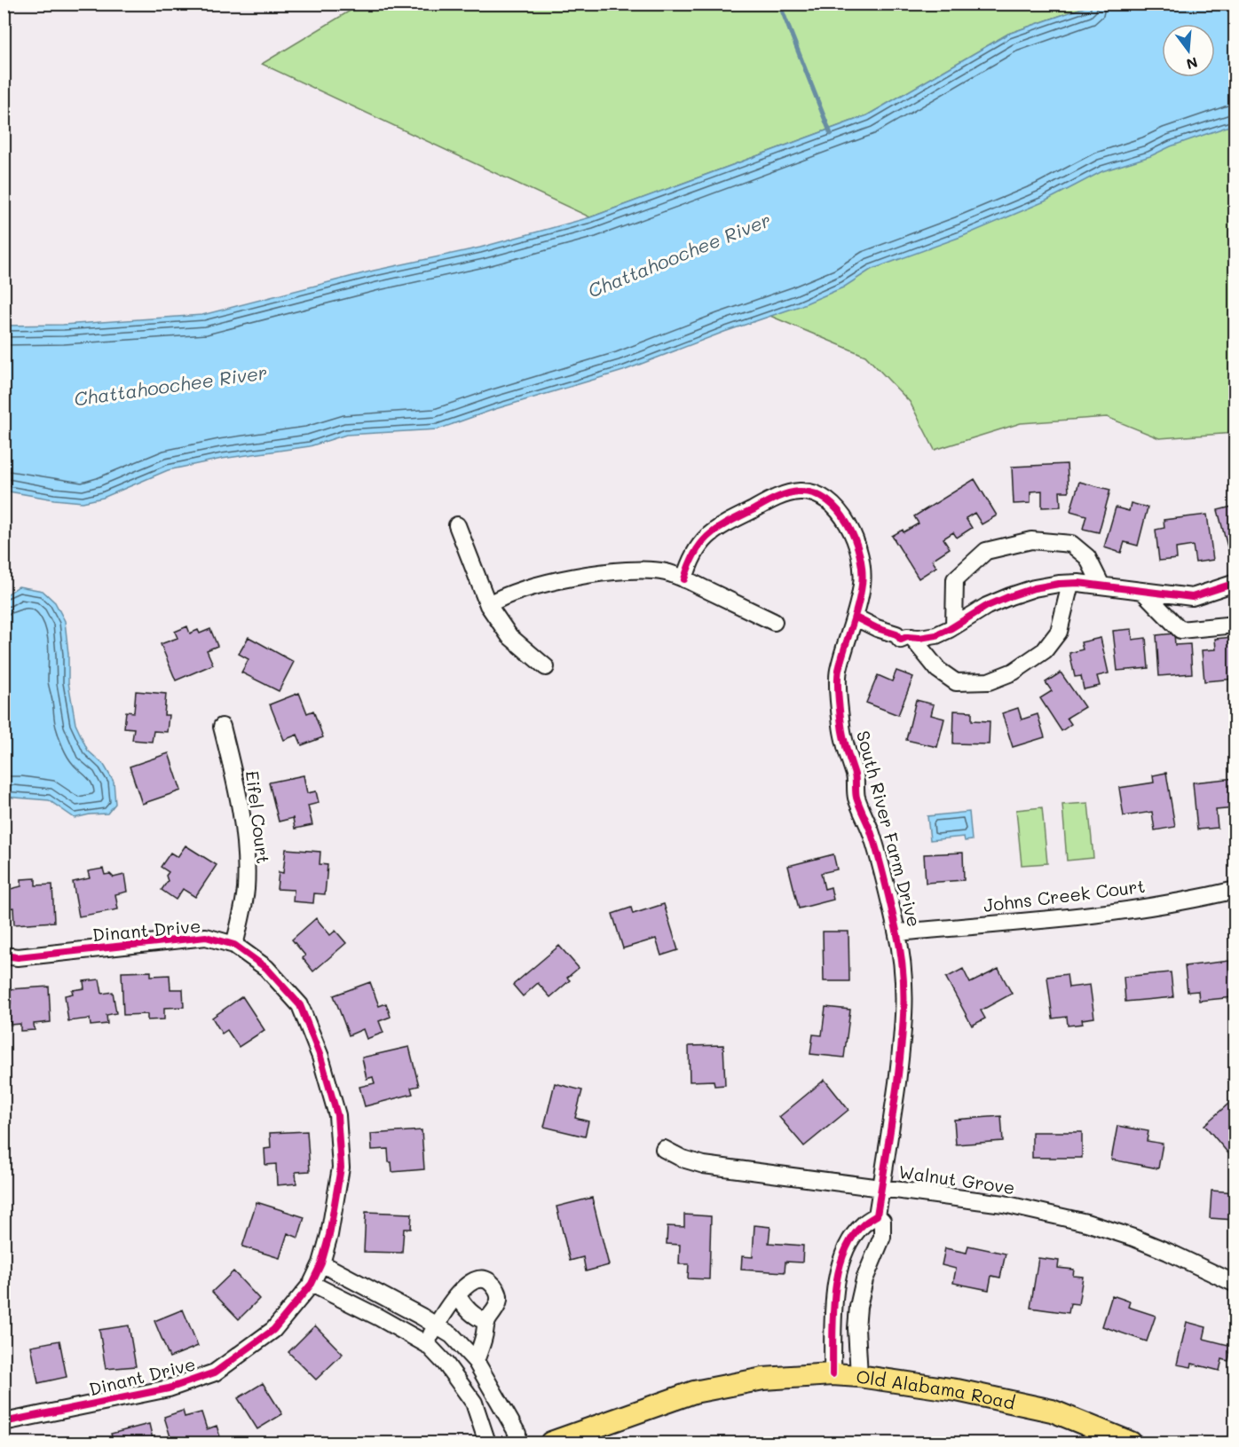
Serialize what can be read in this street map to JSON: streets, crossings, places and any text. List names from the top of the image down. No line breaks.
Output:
{"streets":{"main road":["Old Alabama Road"],"street":["Eifel Court","South River Farm Drive","Johns Creek Court","Dinant Drive","Walnut Grove"]},"crossings":[["Eifel Court","Dinant Drive"],["South River Farm Drive","Johns Creek Court"],["South River Farm Drive","Walnut Grove"],["South River Farm Drive","Old Alabama Road"]],"water":["Chattahoochee River"],"north":"bottom"}
